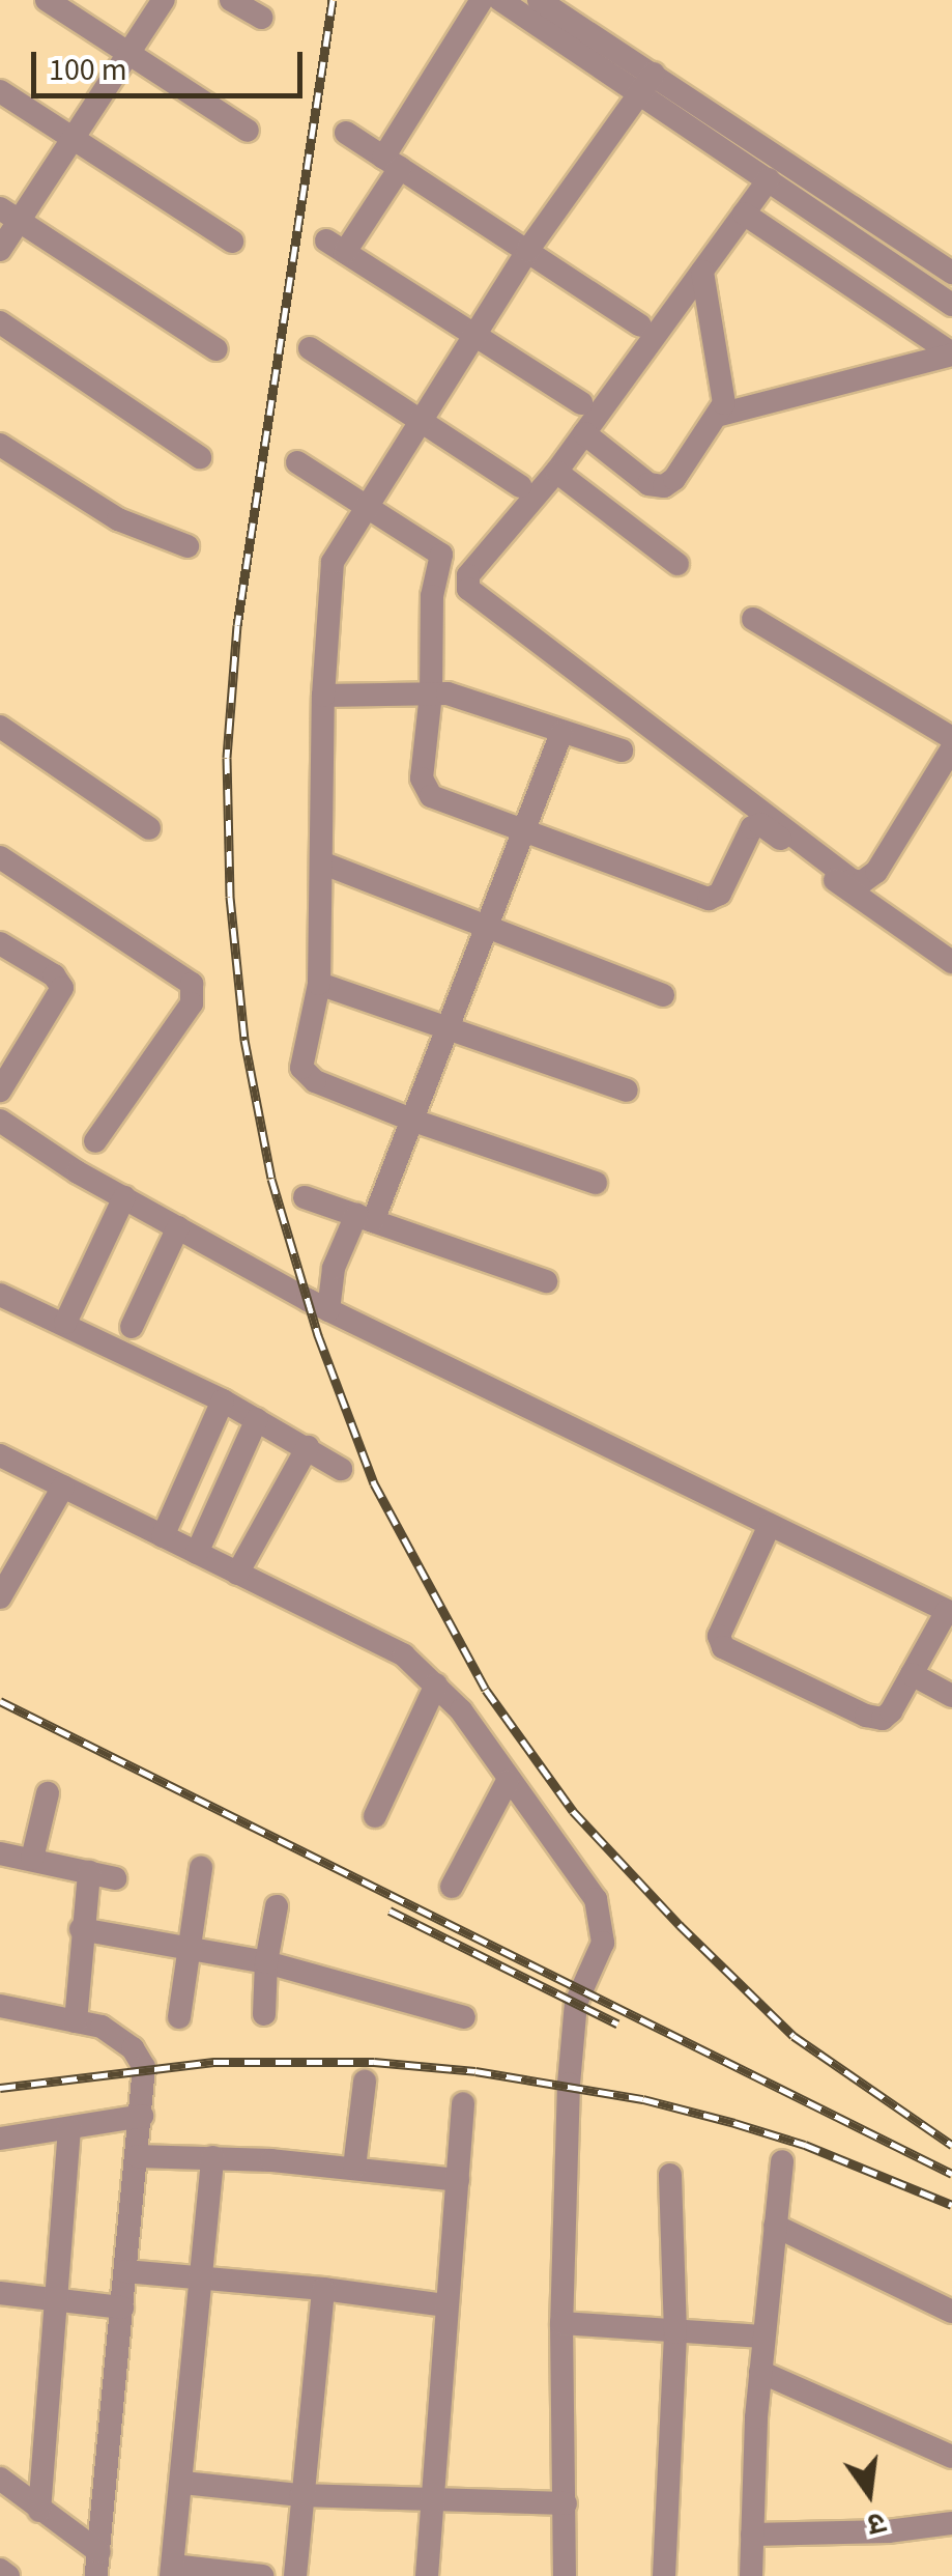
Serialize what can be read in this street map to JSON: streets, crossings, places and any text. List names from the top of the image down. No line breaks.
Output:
{"scale_bar":"100 m","north":"bottom"}
